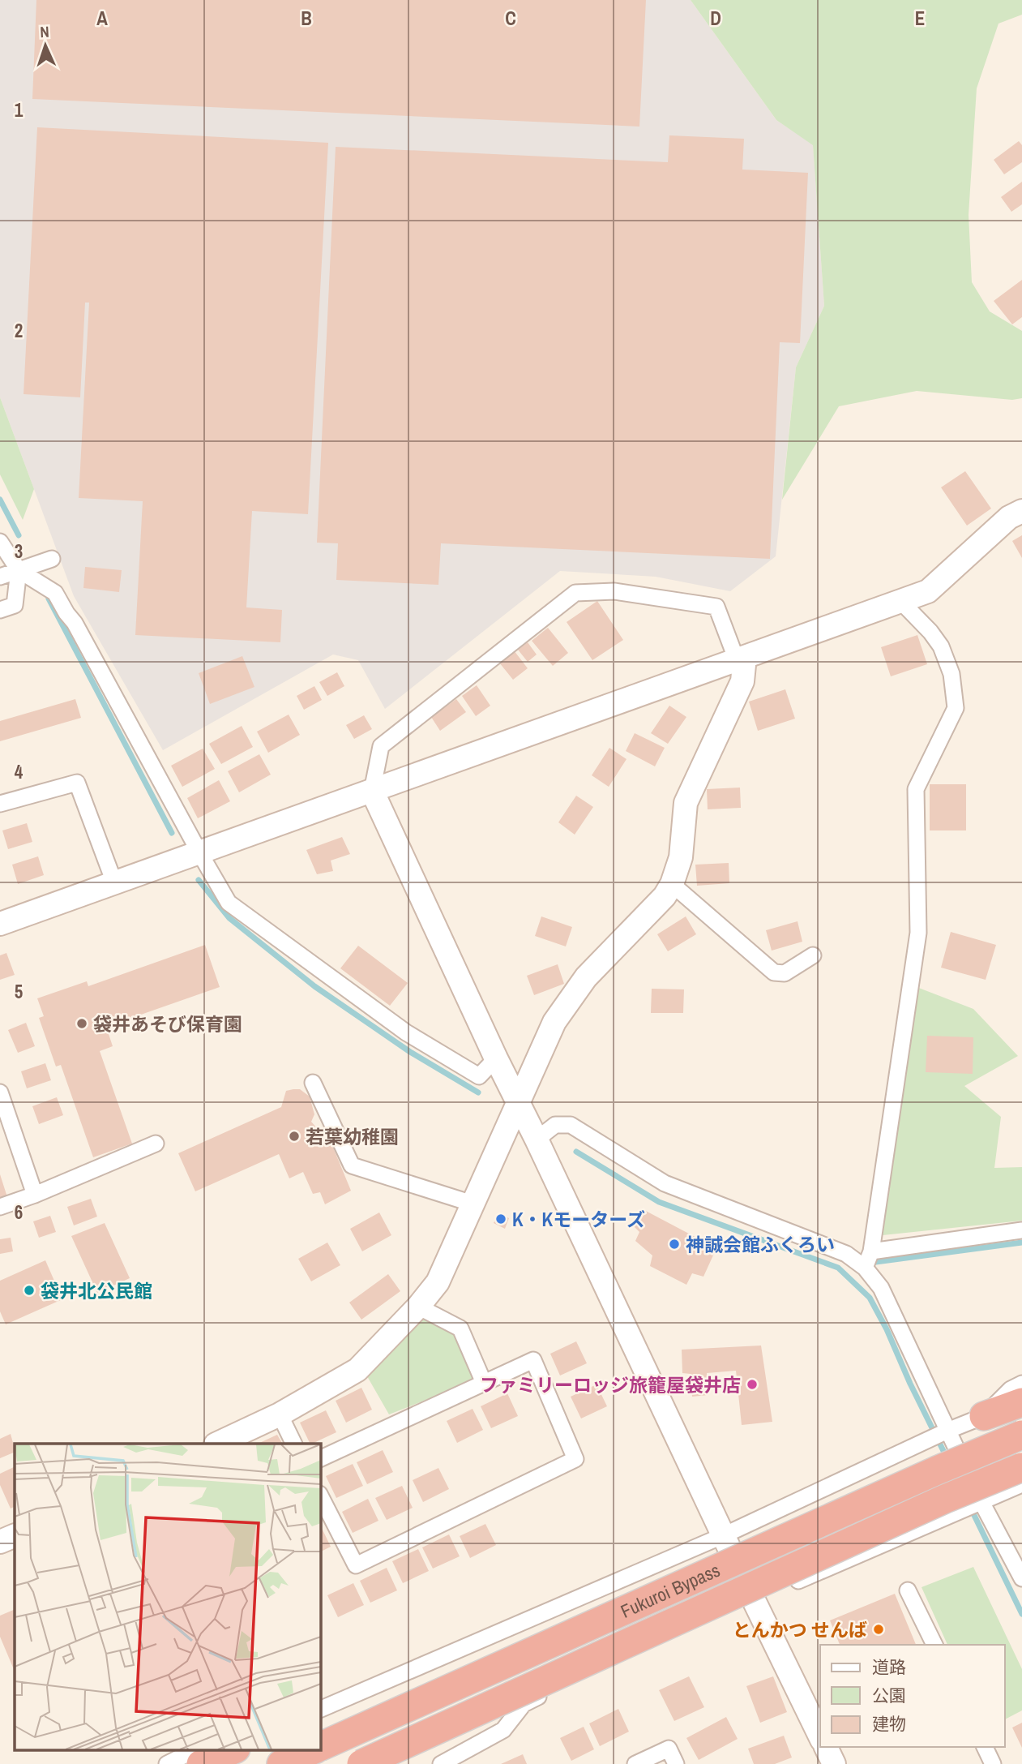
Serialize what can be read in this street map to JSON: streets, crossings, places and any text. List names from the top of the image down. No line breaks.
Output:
{"streets":{"highway":["Fukuroi Bypass"]},"places":["袋井あそび保育園","若葉幼稚園","K・Kモーターズ","神誠会館ふくろい","袋井北公民館","ファミリーロッジ旅籠屋袋井店","とんかつ せんば"],"legend":["道路","公園","建物"],"north":"top","grid":{"columns":["A","B","C","D","E"],"rows":["1","2","3","4","5","6"]}}
